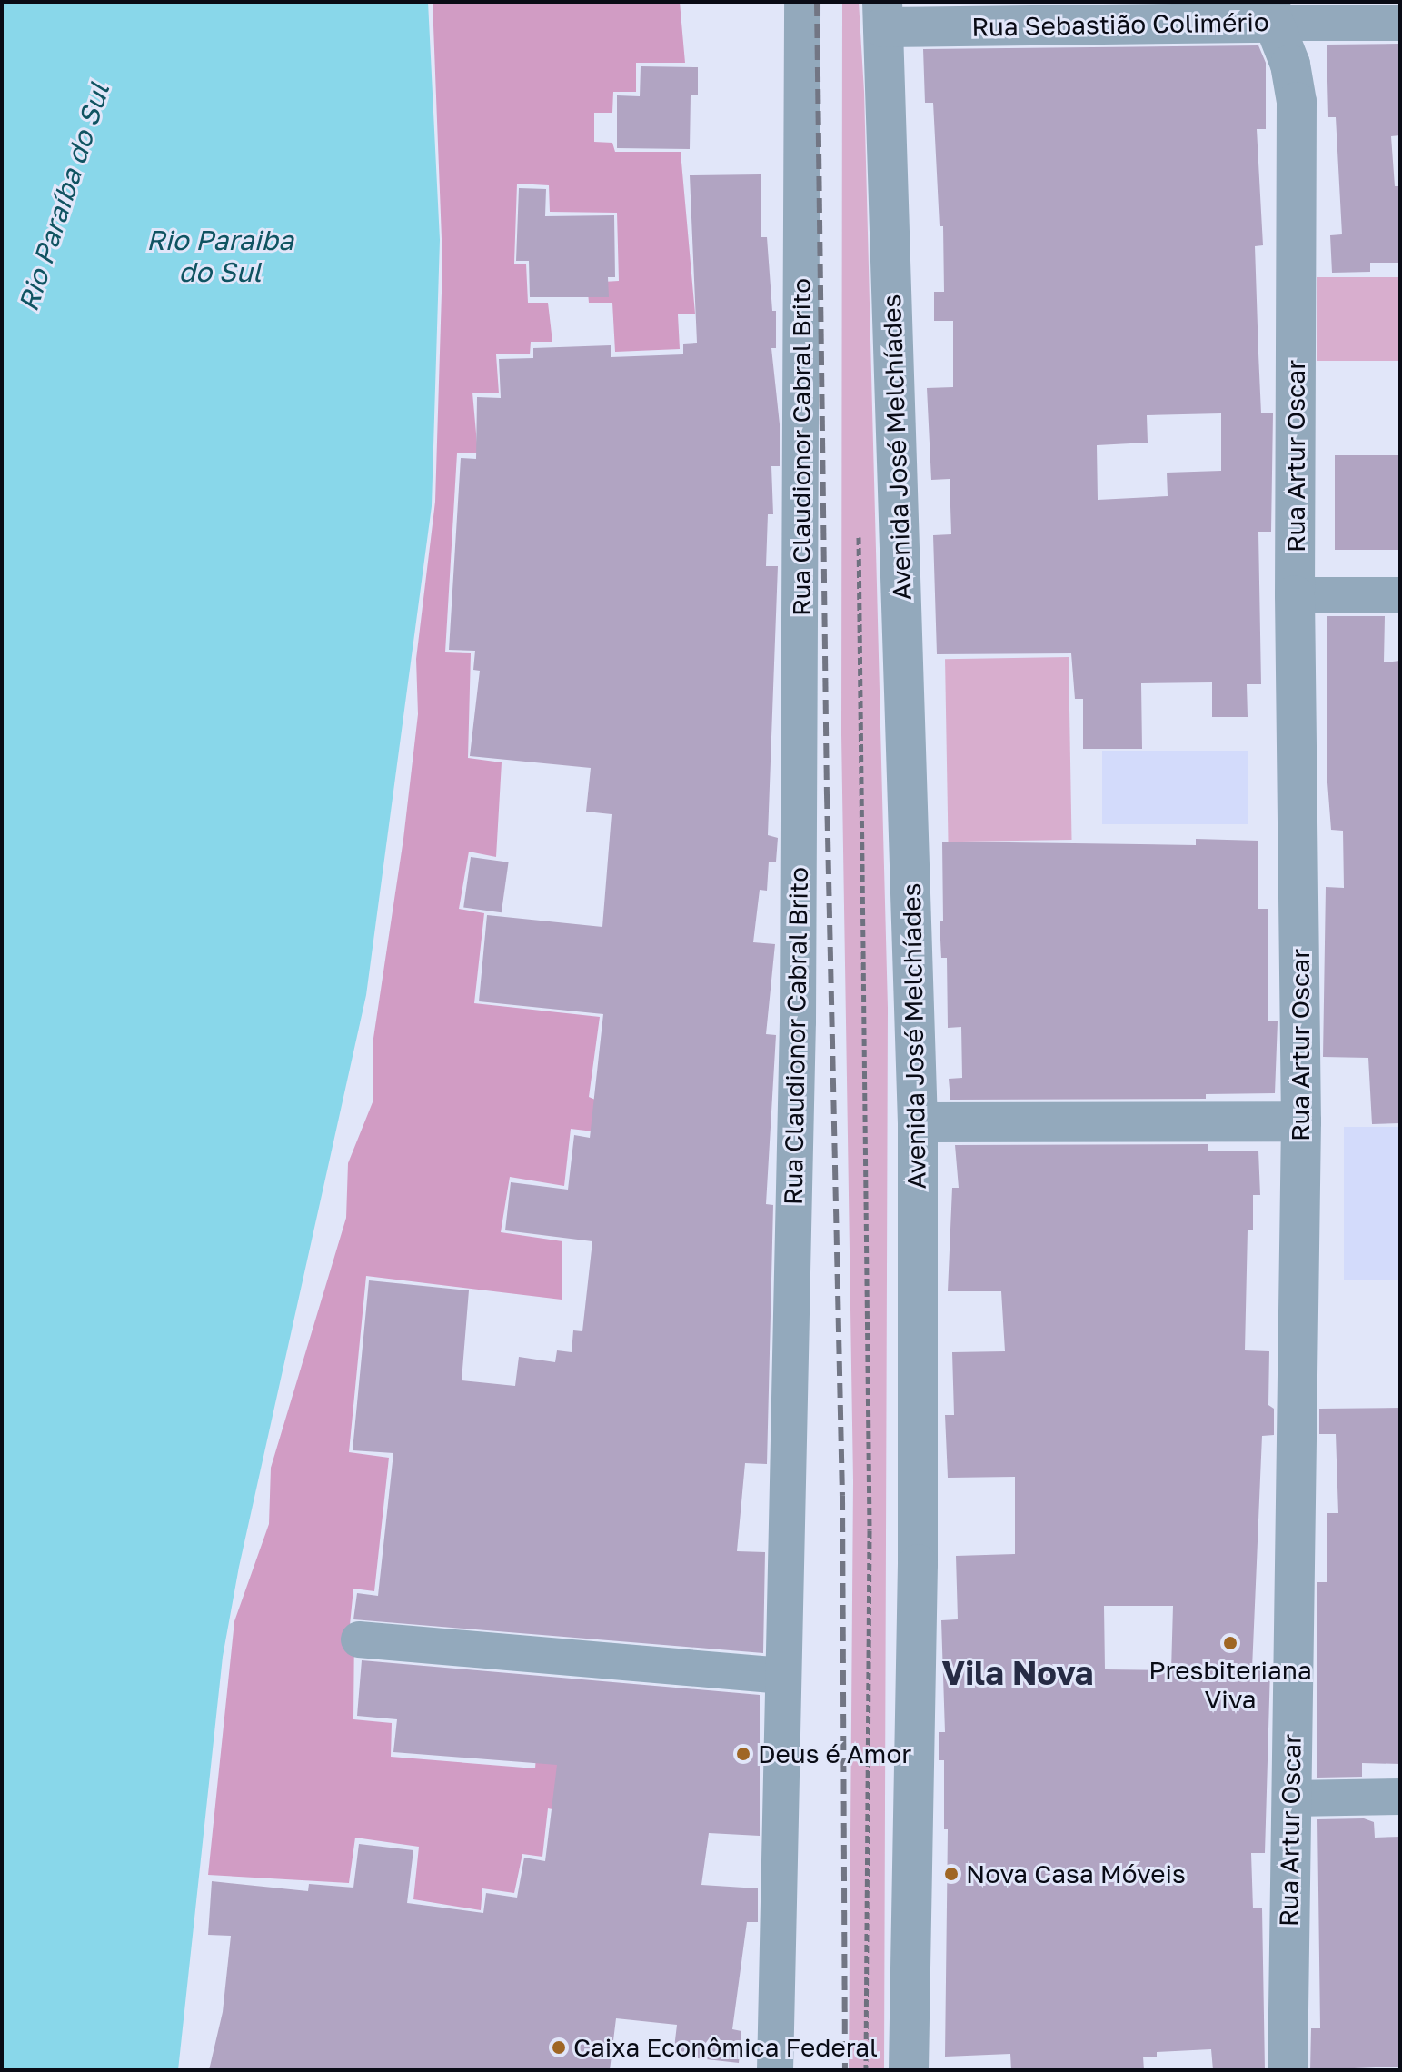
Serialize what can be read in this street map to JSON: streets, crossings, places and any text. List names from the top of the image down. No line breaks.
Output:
{"streets":{"street":["Rua Sebastião Colimério","Rua Claudionor Cabral Brito","Avenida José Melchíades","Rua Artur Oscar"]},"crossings":[["Rua Sebastião Colimério","Avenida José Melchíades"],["Rua Sebastião Colimério","Rua Artur Oscar"]],"districts":["Vila Nova"],"water":["Rio Paraíba do Sul","Rio Paraiba do Sul"],"places":["Presbiteriana Viva","Deus é Amor","Nova Casa Móveis","Caixa Econômica Federal"]}
